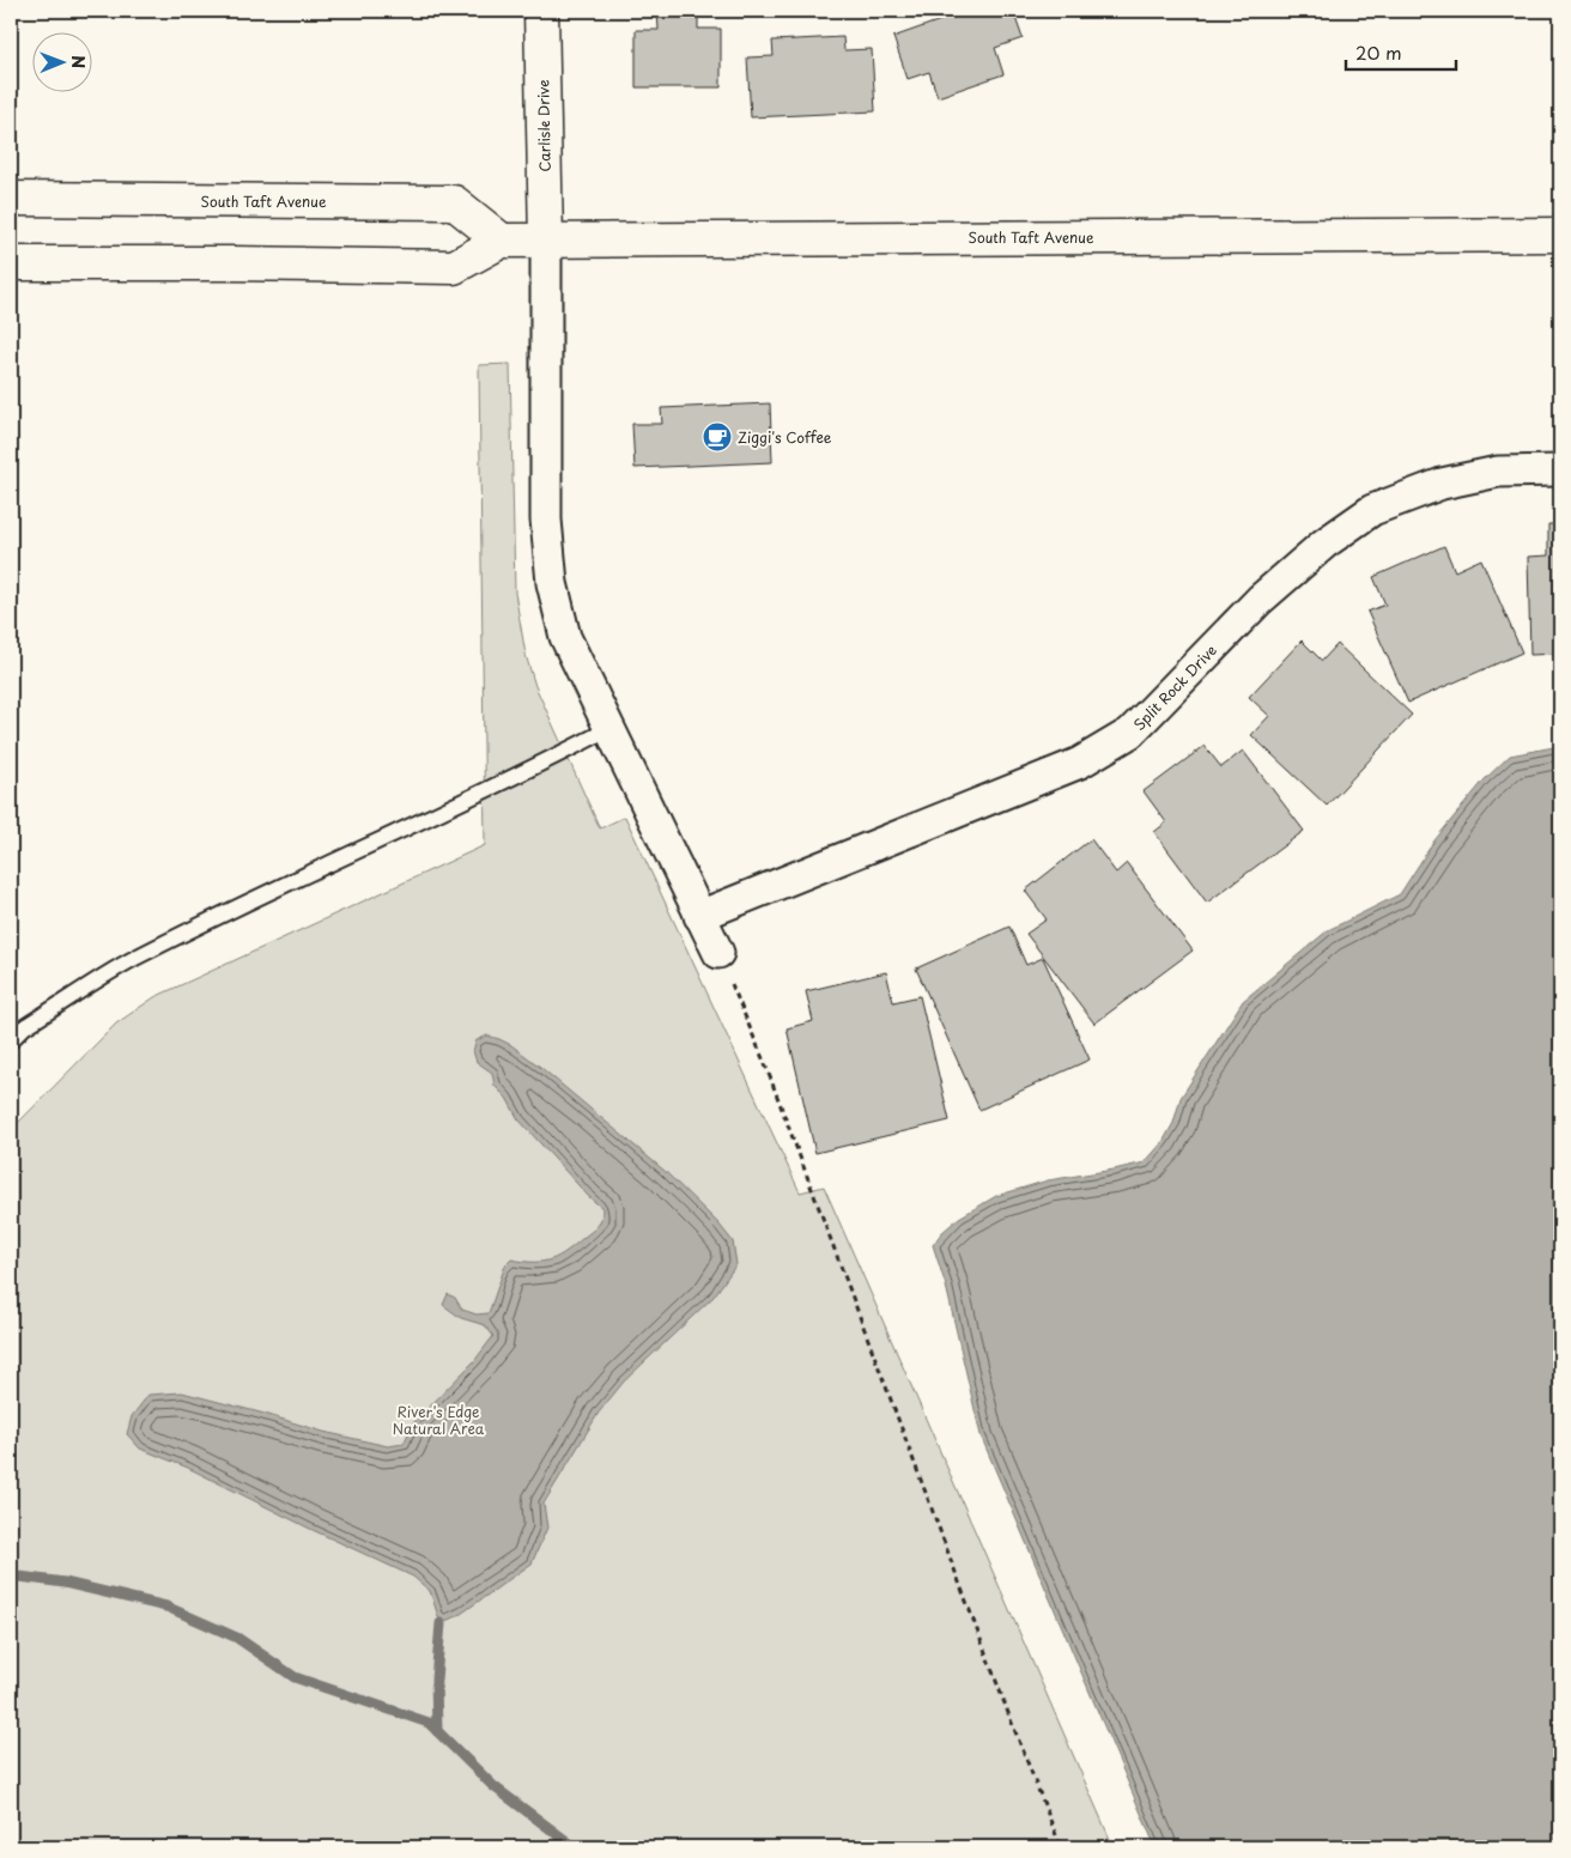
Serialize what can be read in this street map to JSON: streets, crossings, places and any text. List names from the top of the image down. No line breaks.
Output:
{"streets":{"main road":["Carlisle Drive","South Taft Avenue"],"street":["Split Rock Drive"]},"crossings":[["Carlisle Drive","South Taft Avenue"]],"parks":["River's Edge Natural Area"],"places":{"cafe":["Ziggi's Coffee"]},"scale_bar":"20 m","north":"right"}
